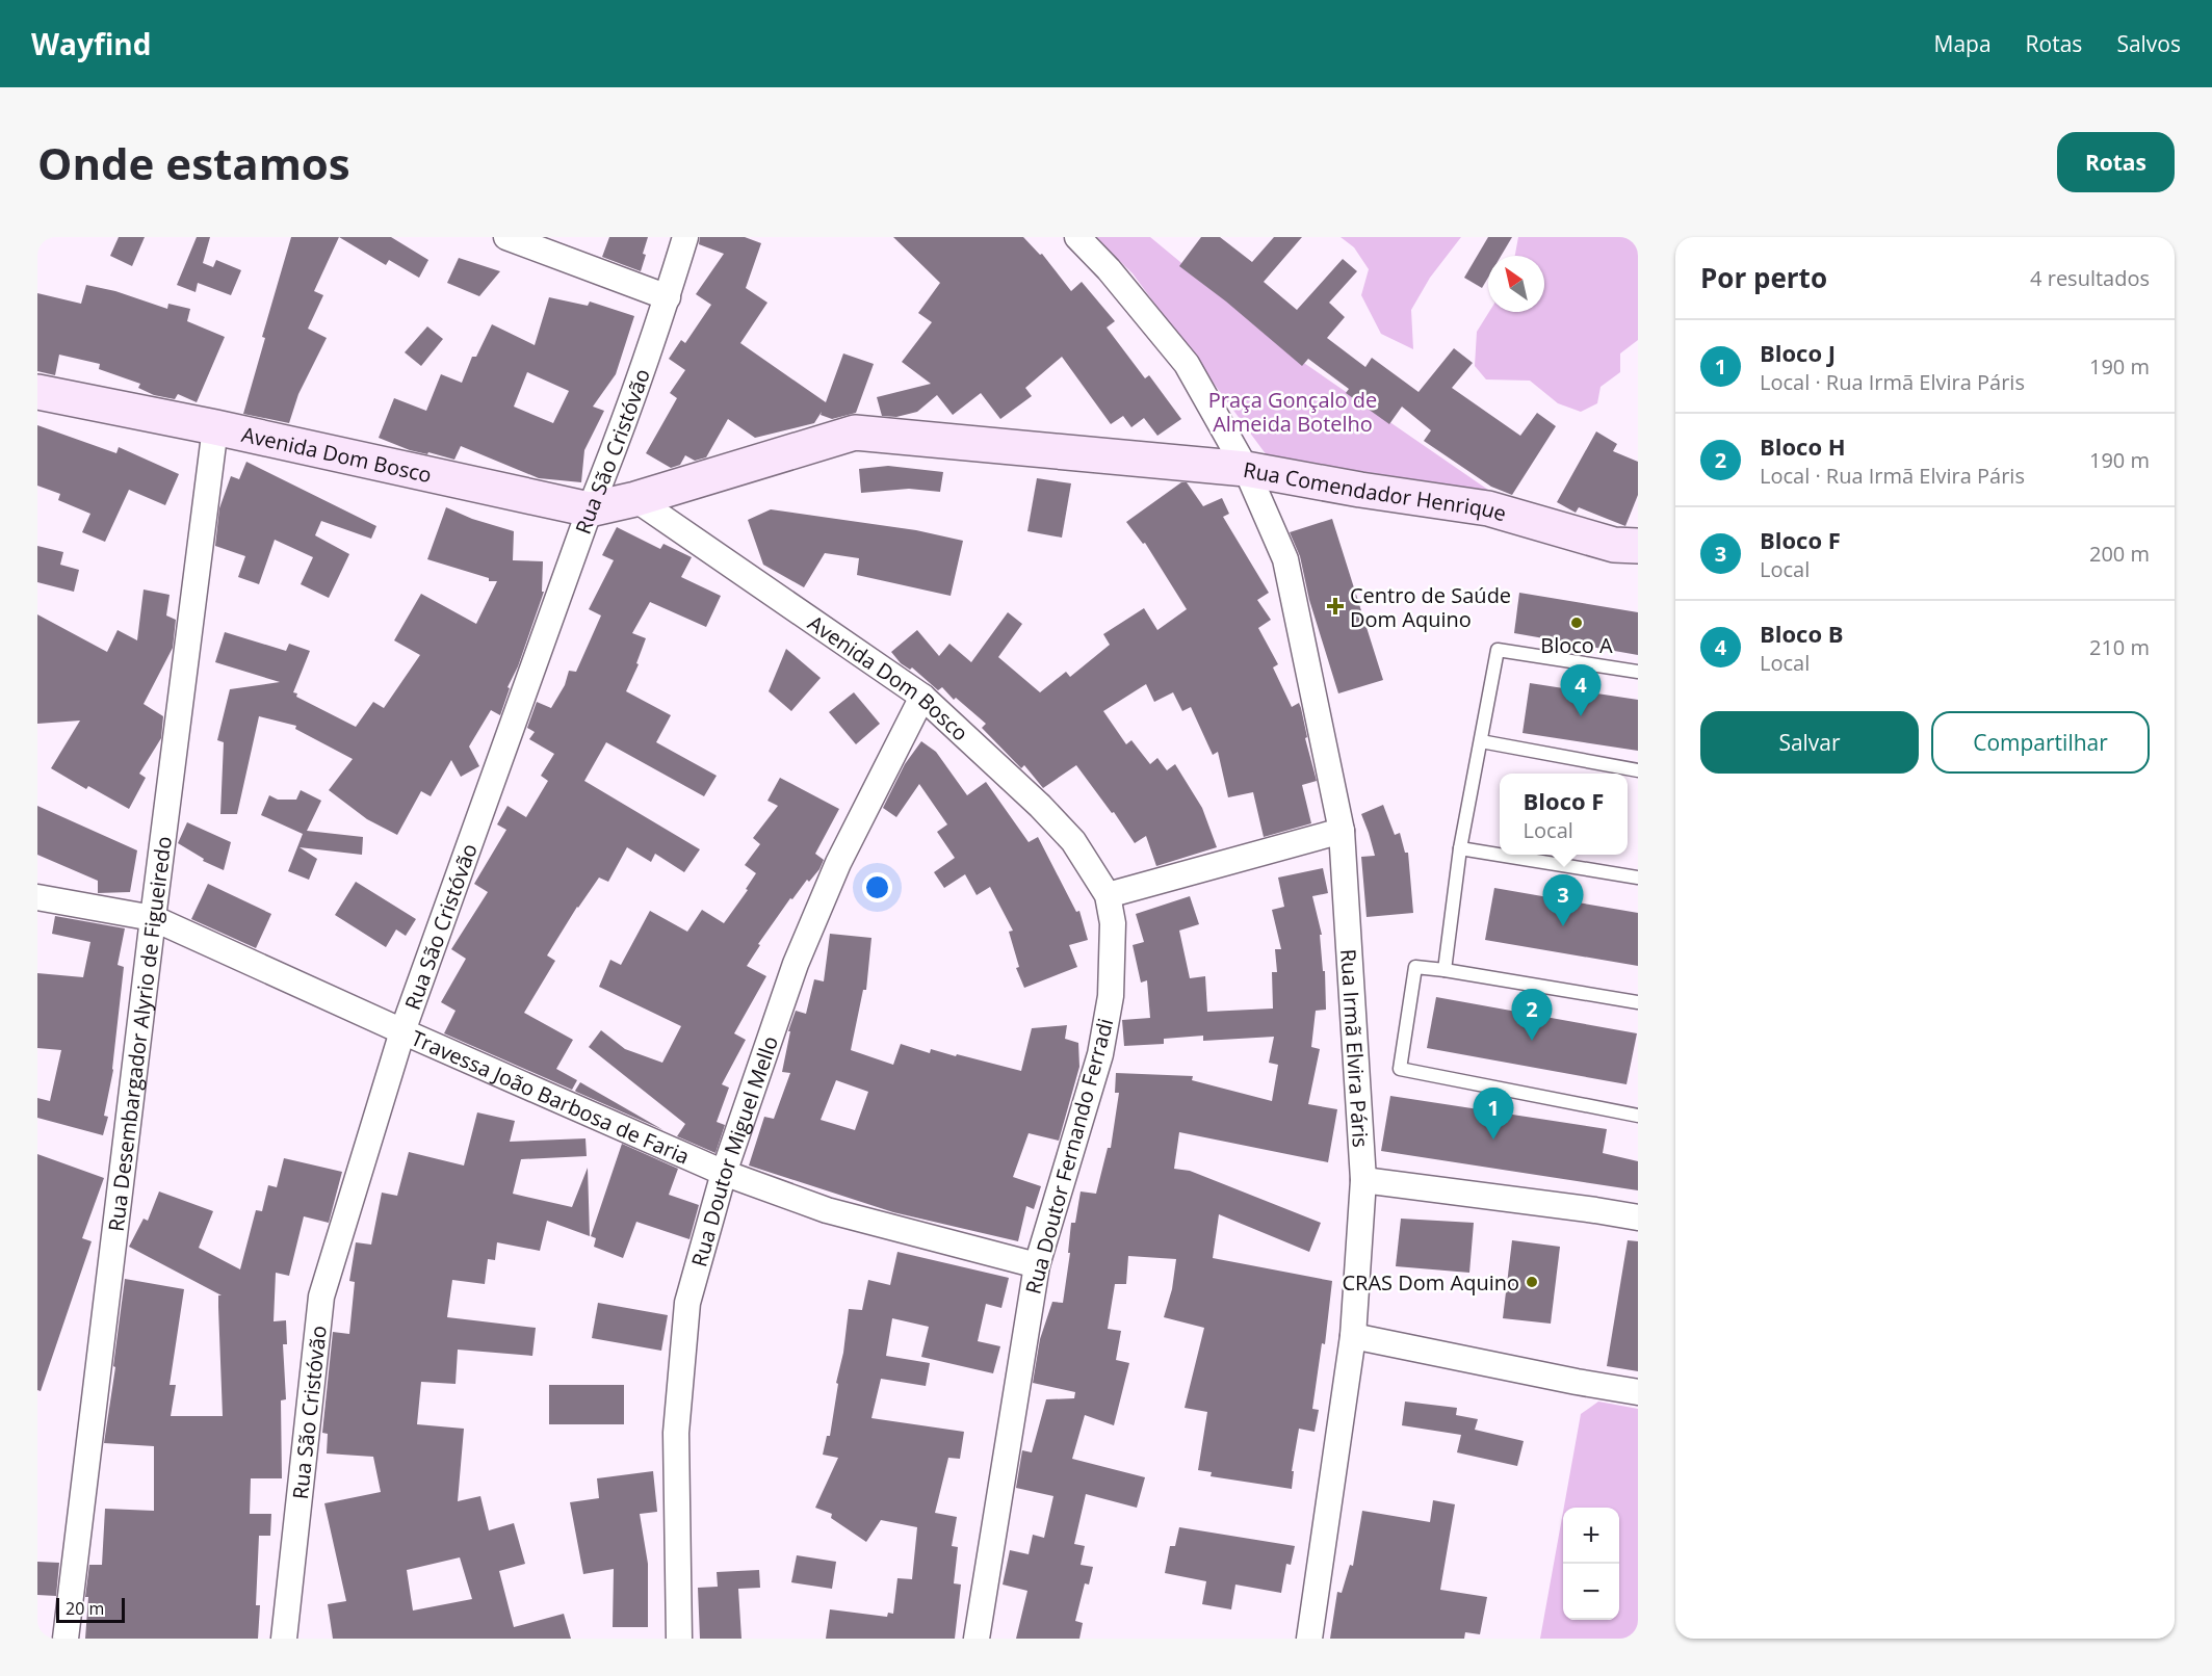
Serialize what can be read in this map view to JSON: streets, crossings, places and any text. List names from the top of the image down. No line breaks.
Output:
{"streets":{"street":["Rua São Cristóvão","Avenida Dom Bosco","Rua Comendador Henrique","Rua Desembargador Alyrio de Figueiredo","Rua Irmã Elvira Páris","Travessa João Barbosa de Faria","Rua Doutor Miguel Mello","Rua Doutor Fernando Ferradi"]},"crossings":[["Rua São Cristóvão","Avenida Dom Bosco"],["Rua São Cristóvão","Travessa João Barbosa de Faria"],["Avenida Dom Bosco","Rua Comendador Henrique"],["Avenida Dom Bosco","Rua Desembargador Alyrio de Figueiredo"],["Avenida Dom Bosco","Rua Irmã Elvira Páris"],["Avenida Dom Bosco","Rua Doutor Miguel Mello"],["Avenida Dom Bosco","Rua Doutor Fernando Ferradi"],["Rua Comendador Henrique","Rua Irmã Elvira Páris"],["Rua Desembargador Alyrio de Figueiredo","Travessa João Barbosa de Faria"],["Travessa João Barbosa de Faria","Rua Doutor Miguel Mello"],["Travessa João Barbosa de Faria","Rua Doutor Fernando Ferradi"]],"parks":["Praça Gonçalo de Almeida Botelho"],"places":{"health":["Centro de Saúde Dom Aquino"],"other":["Bloco A","CRAS Dom Aquino"]},"scale_bar":"20 m","north":"top left","page":{"header":"Wayfind","nav":["Mapa","Rotas","Salvos"],"buttons":["Rotas",["Salvar","Compartilhar"]],"title":"Onde estamos","heading":["Por perto","4 resultados"],"list":[{"mark":"1","name":"Bloco J","note":"Local · Rua Irmã Elvira Páris","value":"190 m"},{"mark":"2","name":"Bloco H","note":"Local · Rua Irmã Elvira Páris","value":"190 m"},{"mark":"3","name":"Bloco F","note":"Local","value":"200 m"},{"mark":"4","name":"Bloco B","note":"Local","value":"210 m"}],"pins":["4","3","2","1"],"popup":["Bloco F","Local"],"map_buttons":["+","−"],"scale":"20 m"}}
